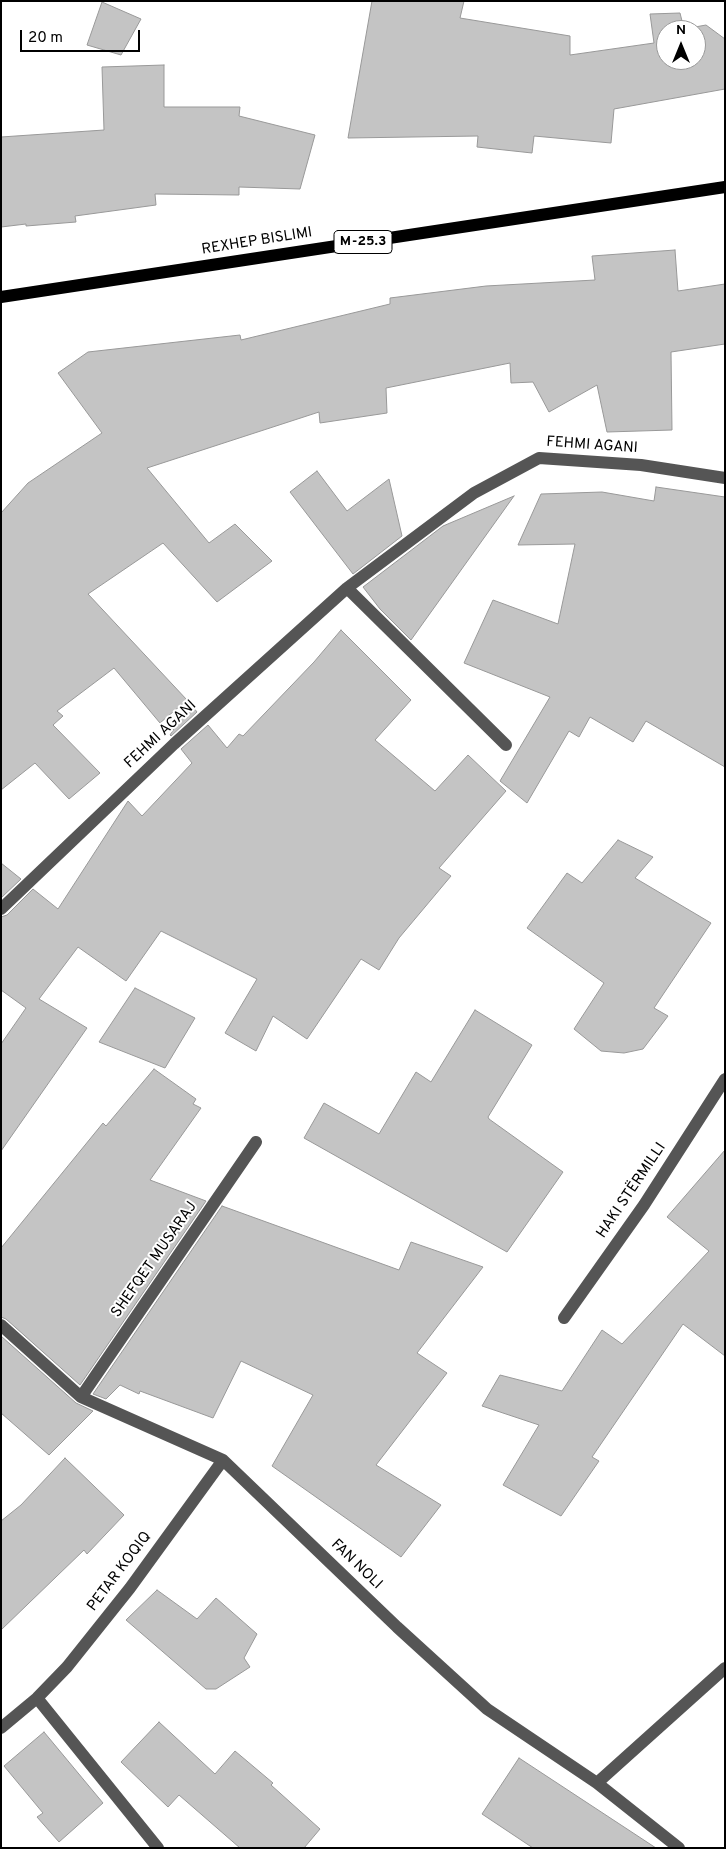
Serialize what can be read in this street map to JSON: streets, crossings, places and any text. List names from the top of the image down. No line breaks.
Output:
{"streets":{"main road":["REXHEP BISLIMI","M-25.3"],"street":["FEHMI AGANI","HAKI STËRMILLI","SHEFQET MUSARAJ","FAN NOLI","PETAR KOQIQ"]},"crossings":[["SHEFQET MUSARAJ","FAN NOLI"],["FAN NOLI","PETAR KOQIQ"]],"scale_bar":"20 m","north":"top"}
